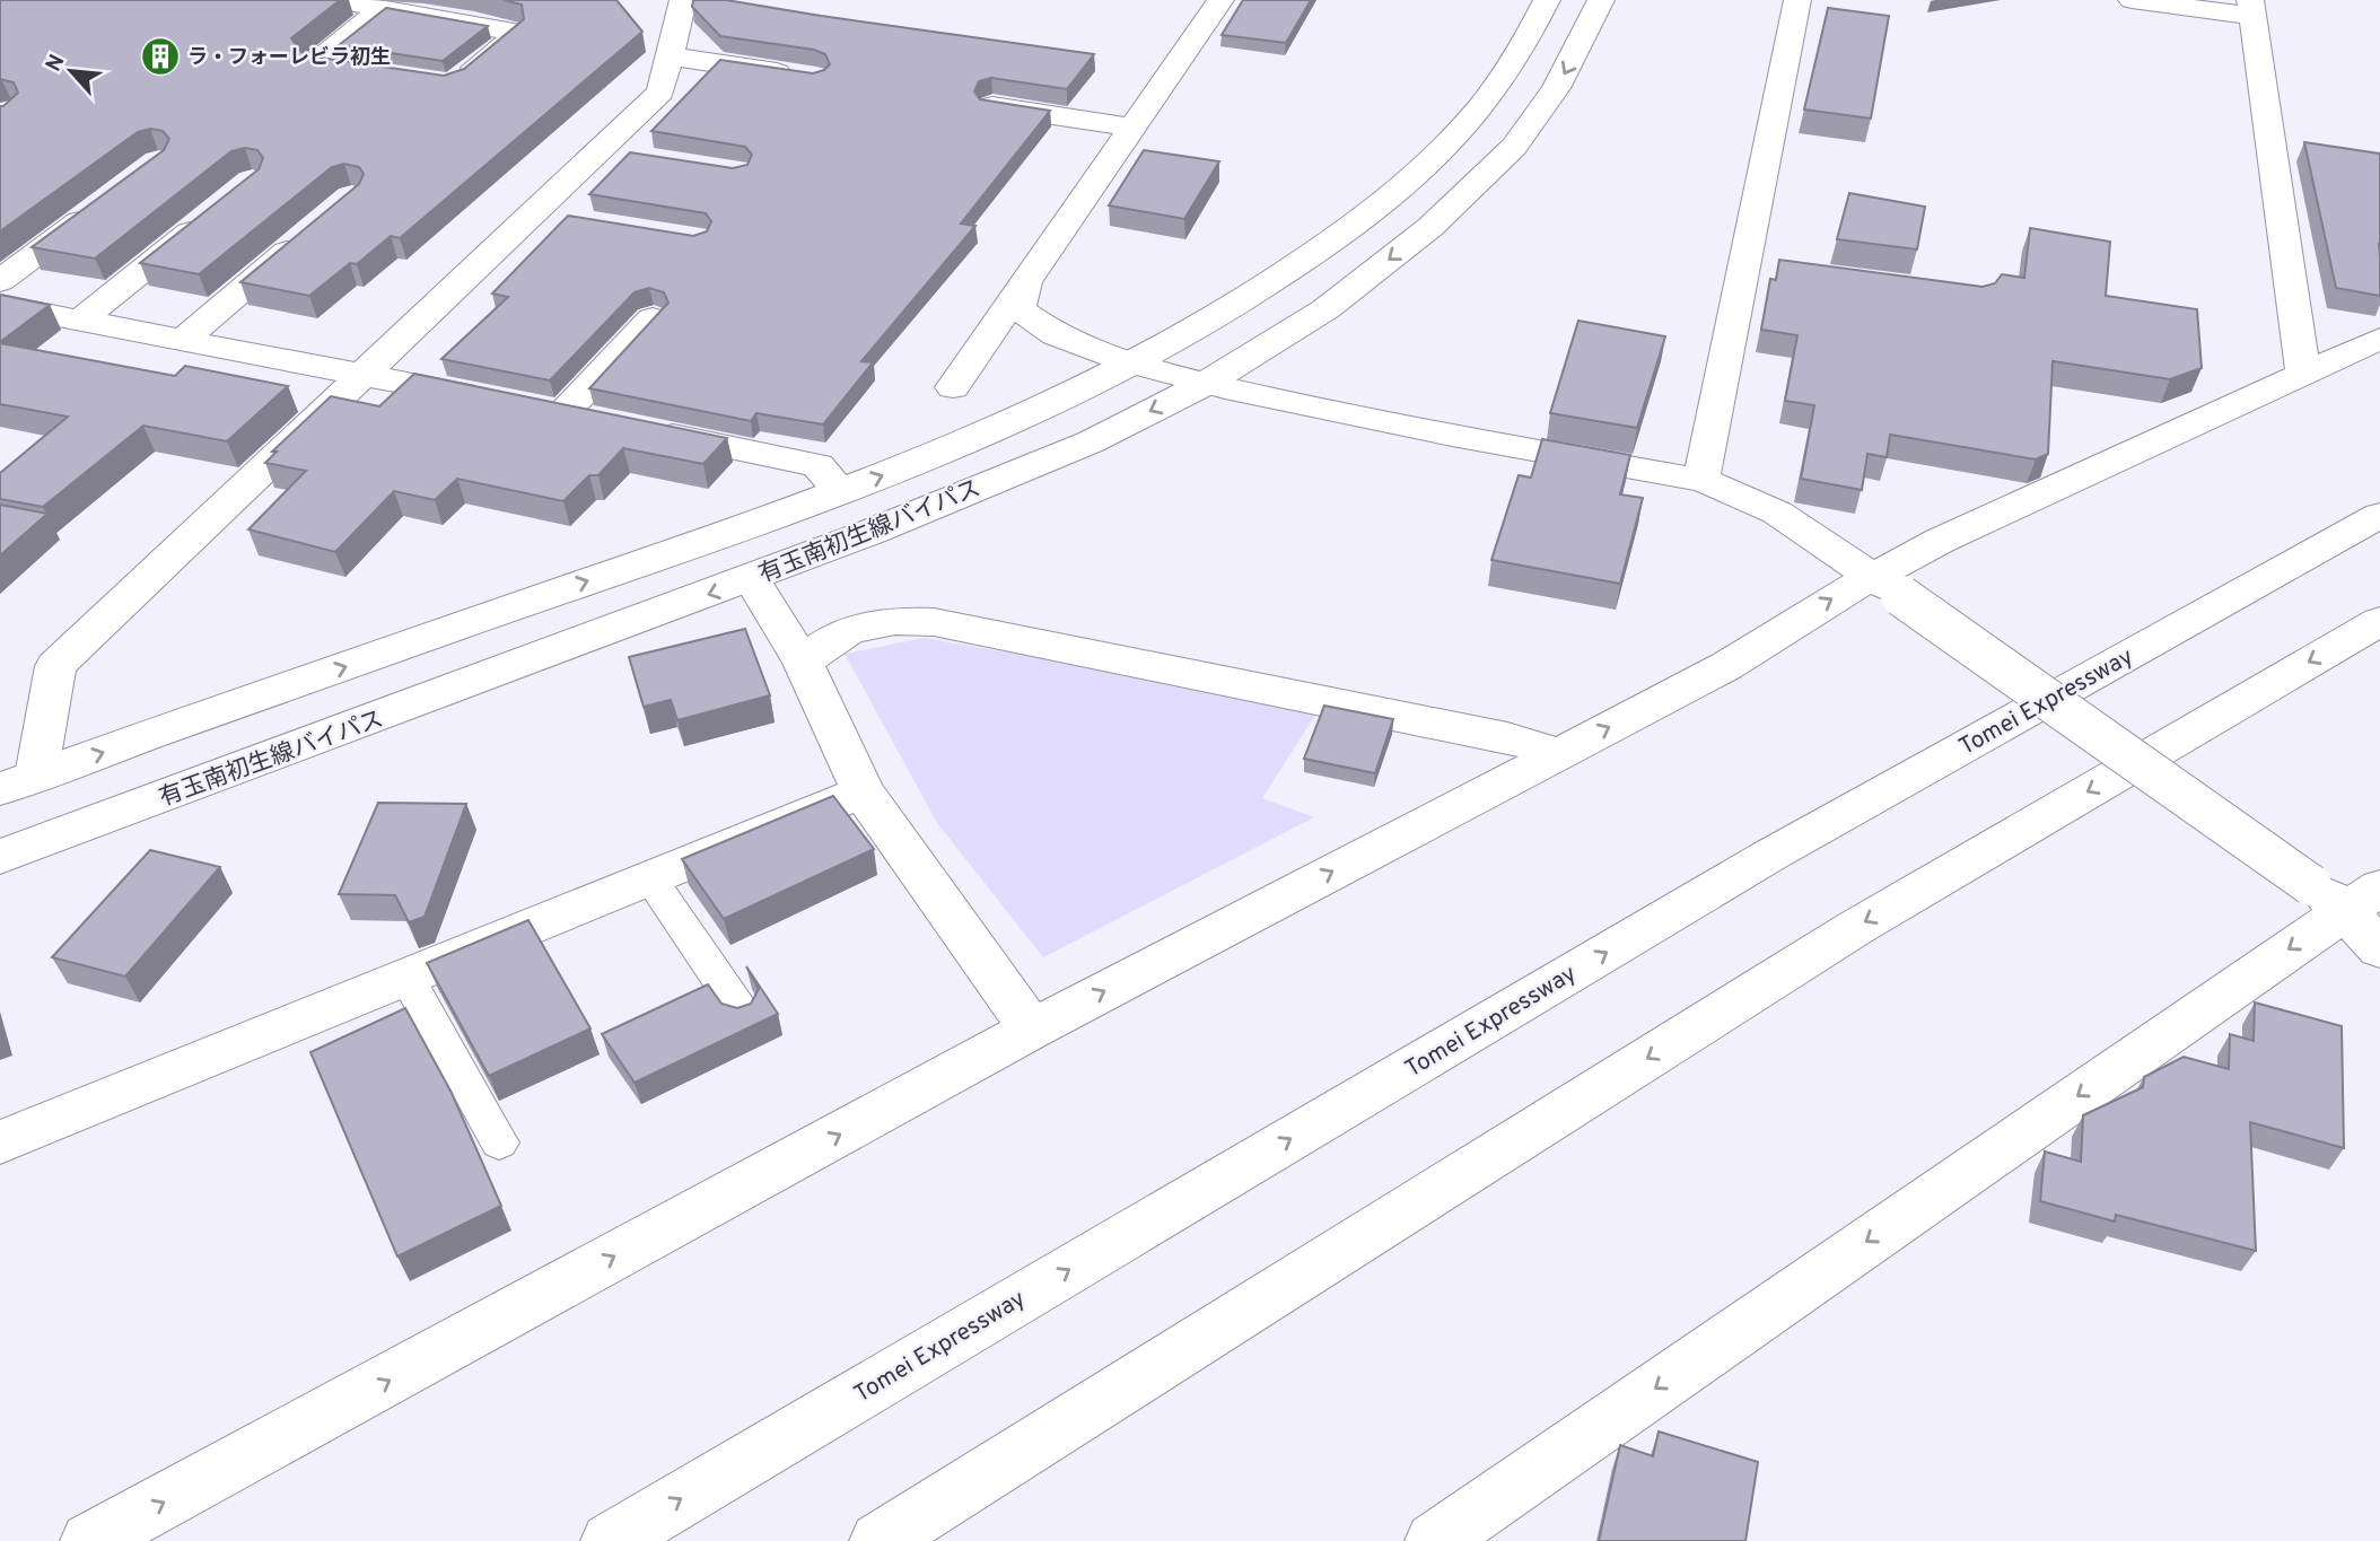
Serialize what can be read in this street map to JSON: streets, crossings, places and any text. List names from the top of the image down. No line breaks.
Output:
{"streets":{"main road":["有玉南初生線バイパス","Tomei Expressway"]},"places":{"building":["ラ・フォーレビラ初生"]},"north":"top left"}
